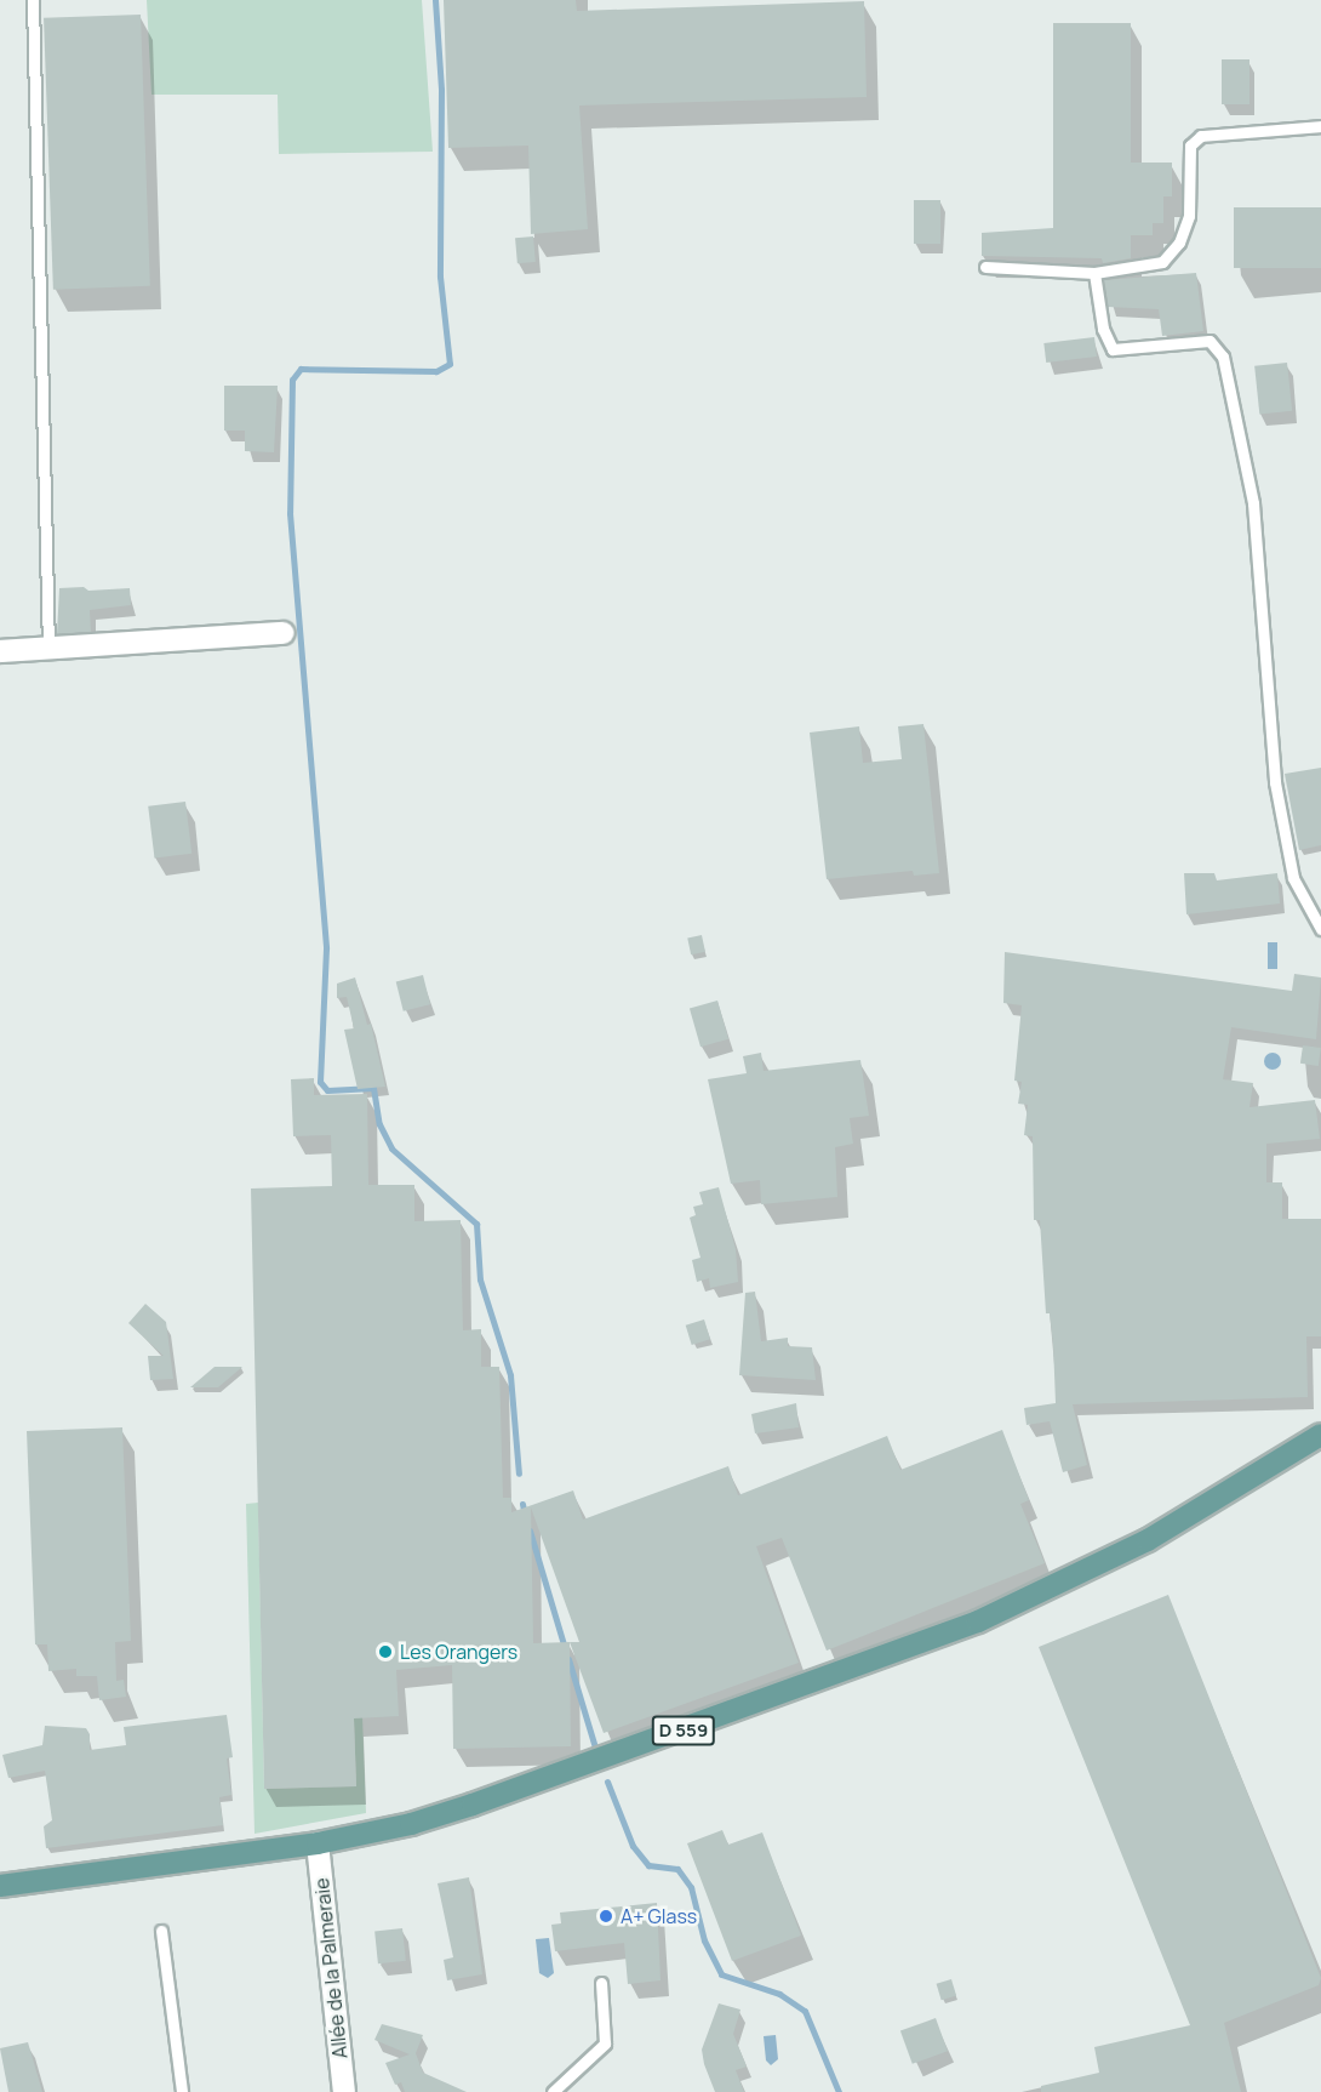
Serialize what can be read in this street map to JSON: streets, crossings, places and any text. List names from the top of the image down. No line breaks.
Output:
{"streets":{"main road":["D 559"],"street":["Allée de la Palmeraie"]},"crossings":[["D 559","Allée de la Palmeraie"]],"places":["Les Orangers","A+ Glass"]}
